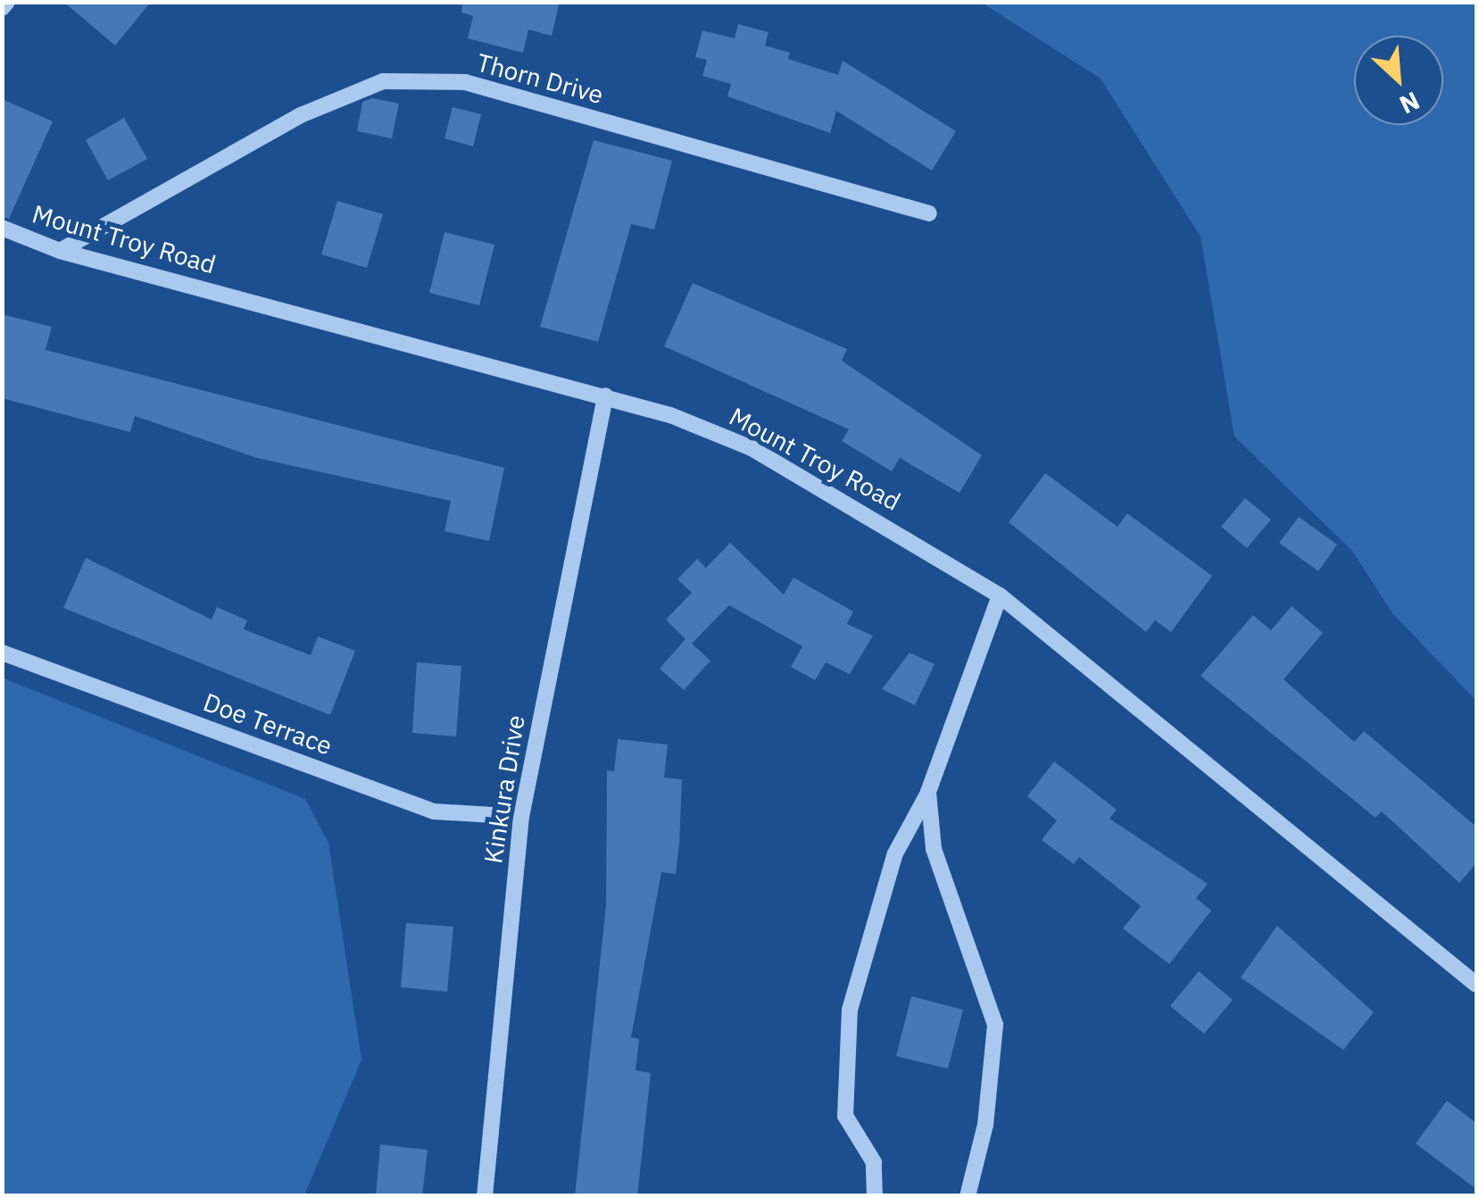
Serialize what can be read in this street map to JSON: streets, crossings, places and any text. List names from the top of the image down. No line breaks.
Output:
{"streets":{"street":["Thorn Drive","Mount Troy Road","Doe Terrace","Kinkura Drive"]},"crossings":[["Thorn Drive","Mount Troy Road"],["Mount Troy Road","Kinkura Drive"],["Doe Terrace","Kinkura Drive"]],"north":"bottom right"}
